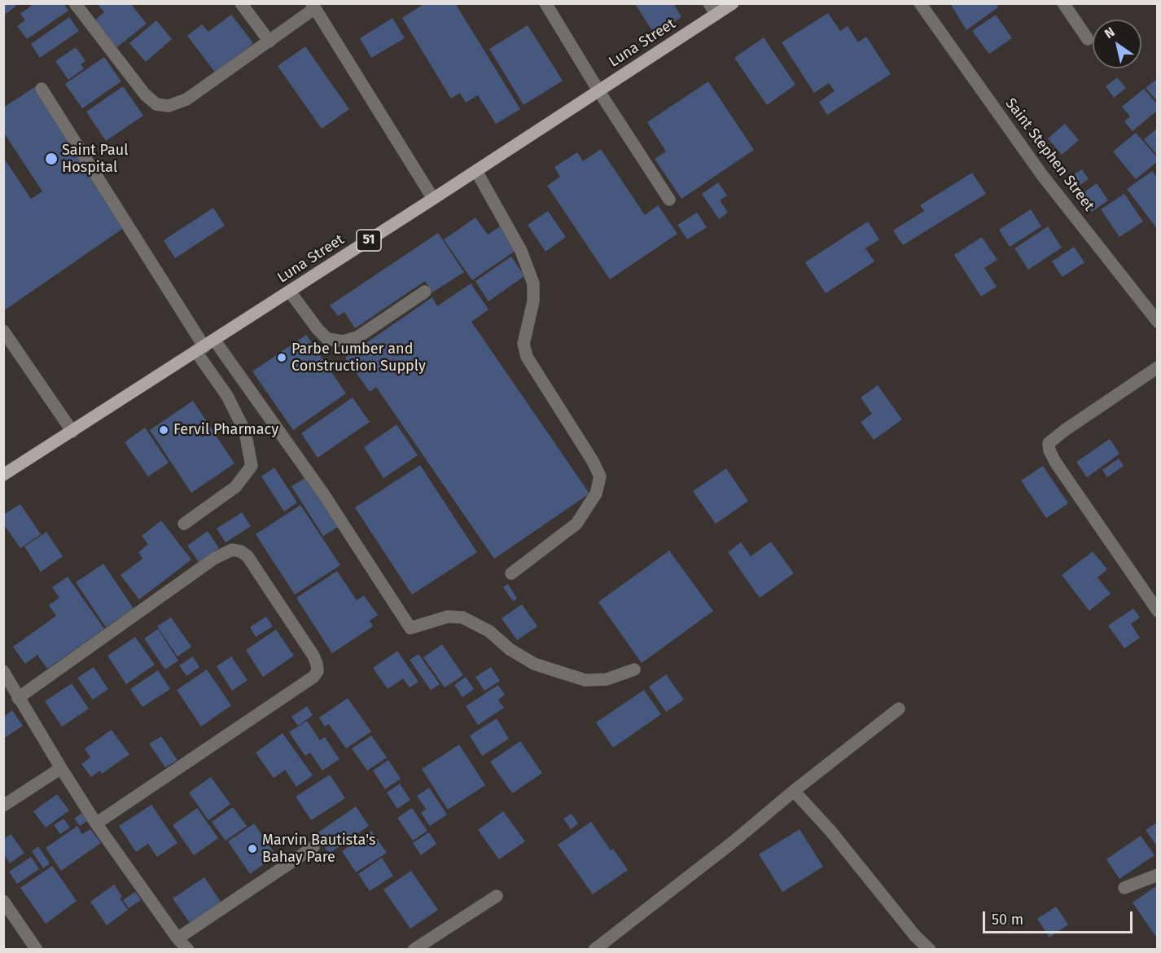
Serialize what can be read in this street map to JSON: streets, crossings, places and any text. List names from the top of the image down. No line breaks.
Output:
{"streets":{"main road":["Luna Street","51"],"street":["Saint Stephen Street"]},"places":["Saint Paul Hospital","Parbe Lumber and Construction Supply","Fervil Pharmacy","Marvin Bautista's Bahay Pare"],"scale_bar":"50 m","north":"top left"}
